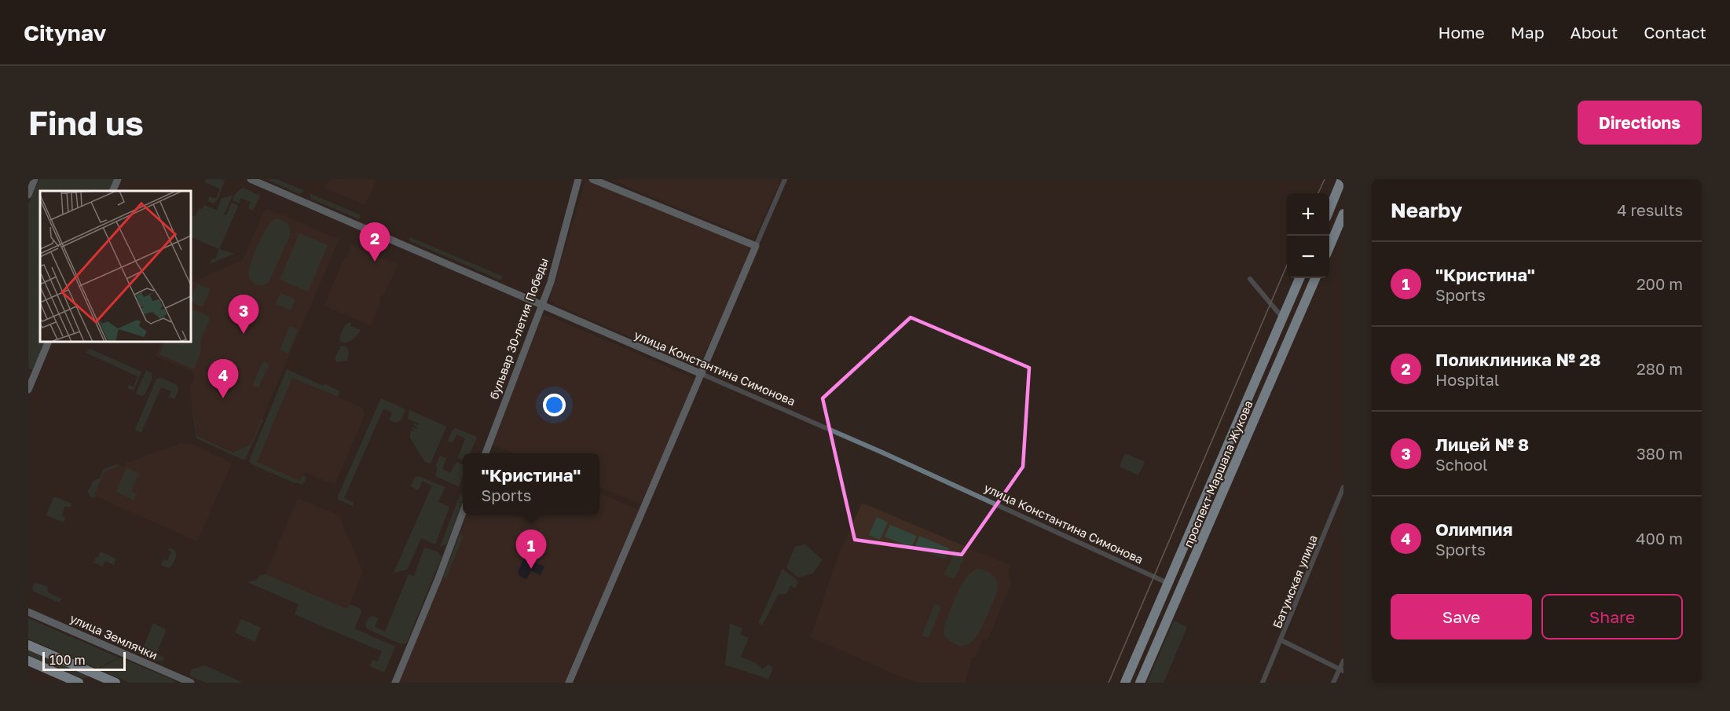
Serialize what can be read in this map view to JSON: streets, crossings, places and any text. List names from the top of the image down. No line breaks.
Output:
{"streets":{"highway":["проспект Маршала Жукова"],"main road":["бульвар 30-летия Победы","улица Константина Симонова","улица Землячки"],"street":["Батумская улица"]},"crossings":[["бульвар 30-летия Победы","улица Константина Симонова"],["улица Константина Симонова","проспект Маршала Жукова"]],"scale_bar":"100 m","page":{"header":"Citynav","nav":["Home","Map","About","Contact"],"buttons":["Directions",["Save","Share"]],"title":"Find us","heading":["Nearby","4 results"],"map_buttons":["+","−"],"pins":["2","3","4","1"],"list":[{"mark":"1","name":"\"Кристина\"","note":"Sports","value":"200 m"},{"mark":"2","name":"Поликлиника № 28","note":"Hospital","value":"280 m"},{"mark":"3","name":"Лицей № 8","note":"School","value":"380 m"},{"mark":"4","name":"Олимпия","note":"Sports","value":"400 m"}],"popup":["\"Кристина\"","Sports"],"scale":"100 m"}}
